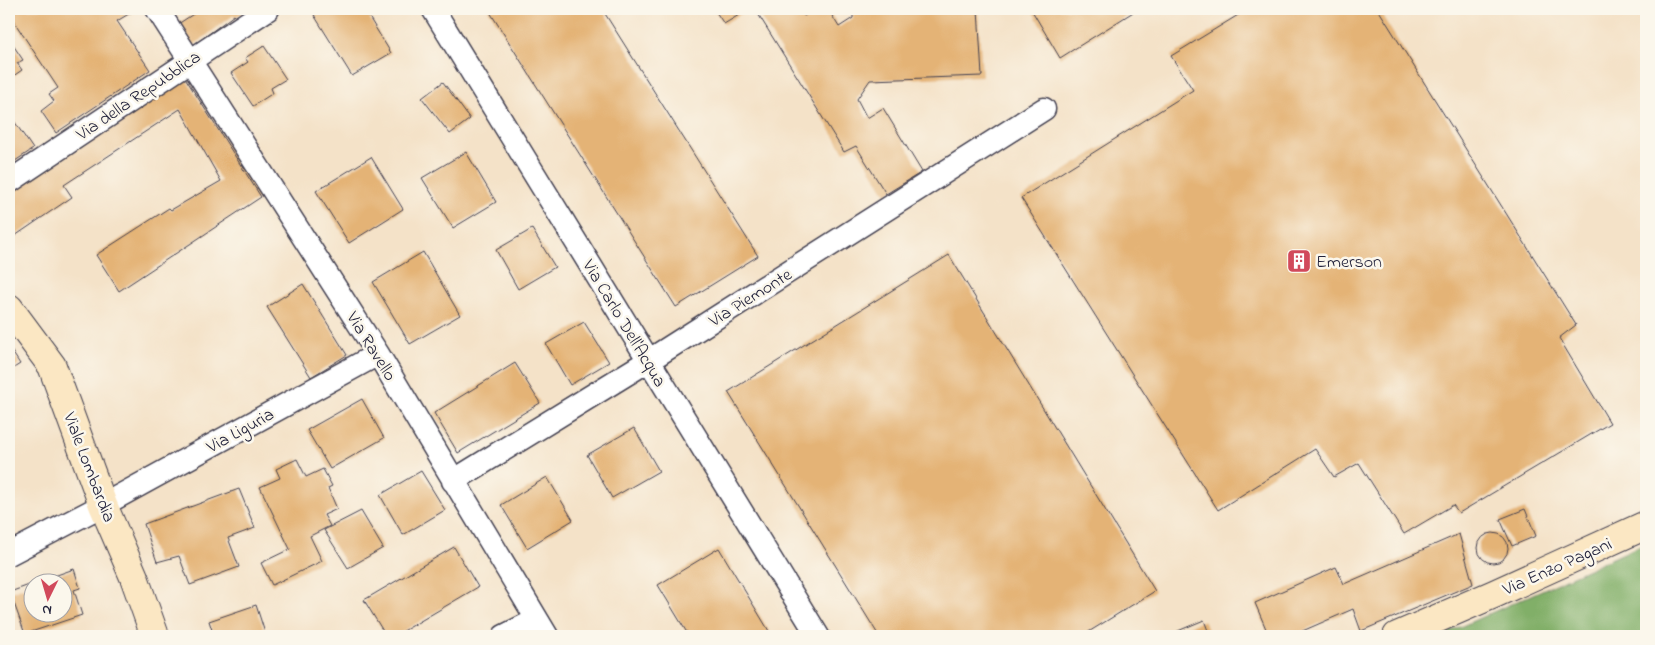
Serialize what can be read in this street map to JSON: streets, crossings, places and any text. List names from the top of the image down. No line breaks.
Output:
{"streets":{"street":["Via della Repubblica","Via Piemonte","Via Carlo Dell'Acqua","Via Ravello","Via Liguria","Viale Lombardia","Via Enzo Pagani"]},"crossings":[["Via della Repubblica","Via Ravello"],["Via Piemonte","Via Carlo Dell'Acqua"],["Via Piemonte","Via Ravello"],["Via Ravello","Via Liguria"],["Via Liguria","Viale Lombardia"]],"places":{"building":["Emerson"]},"north":"bottom"}
